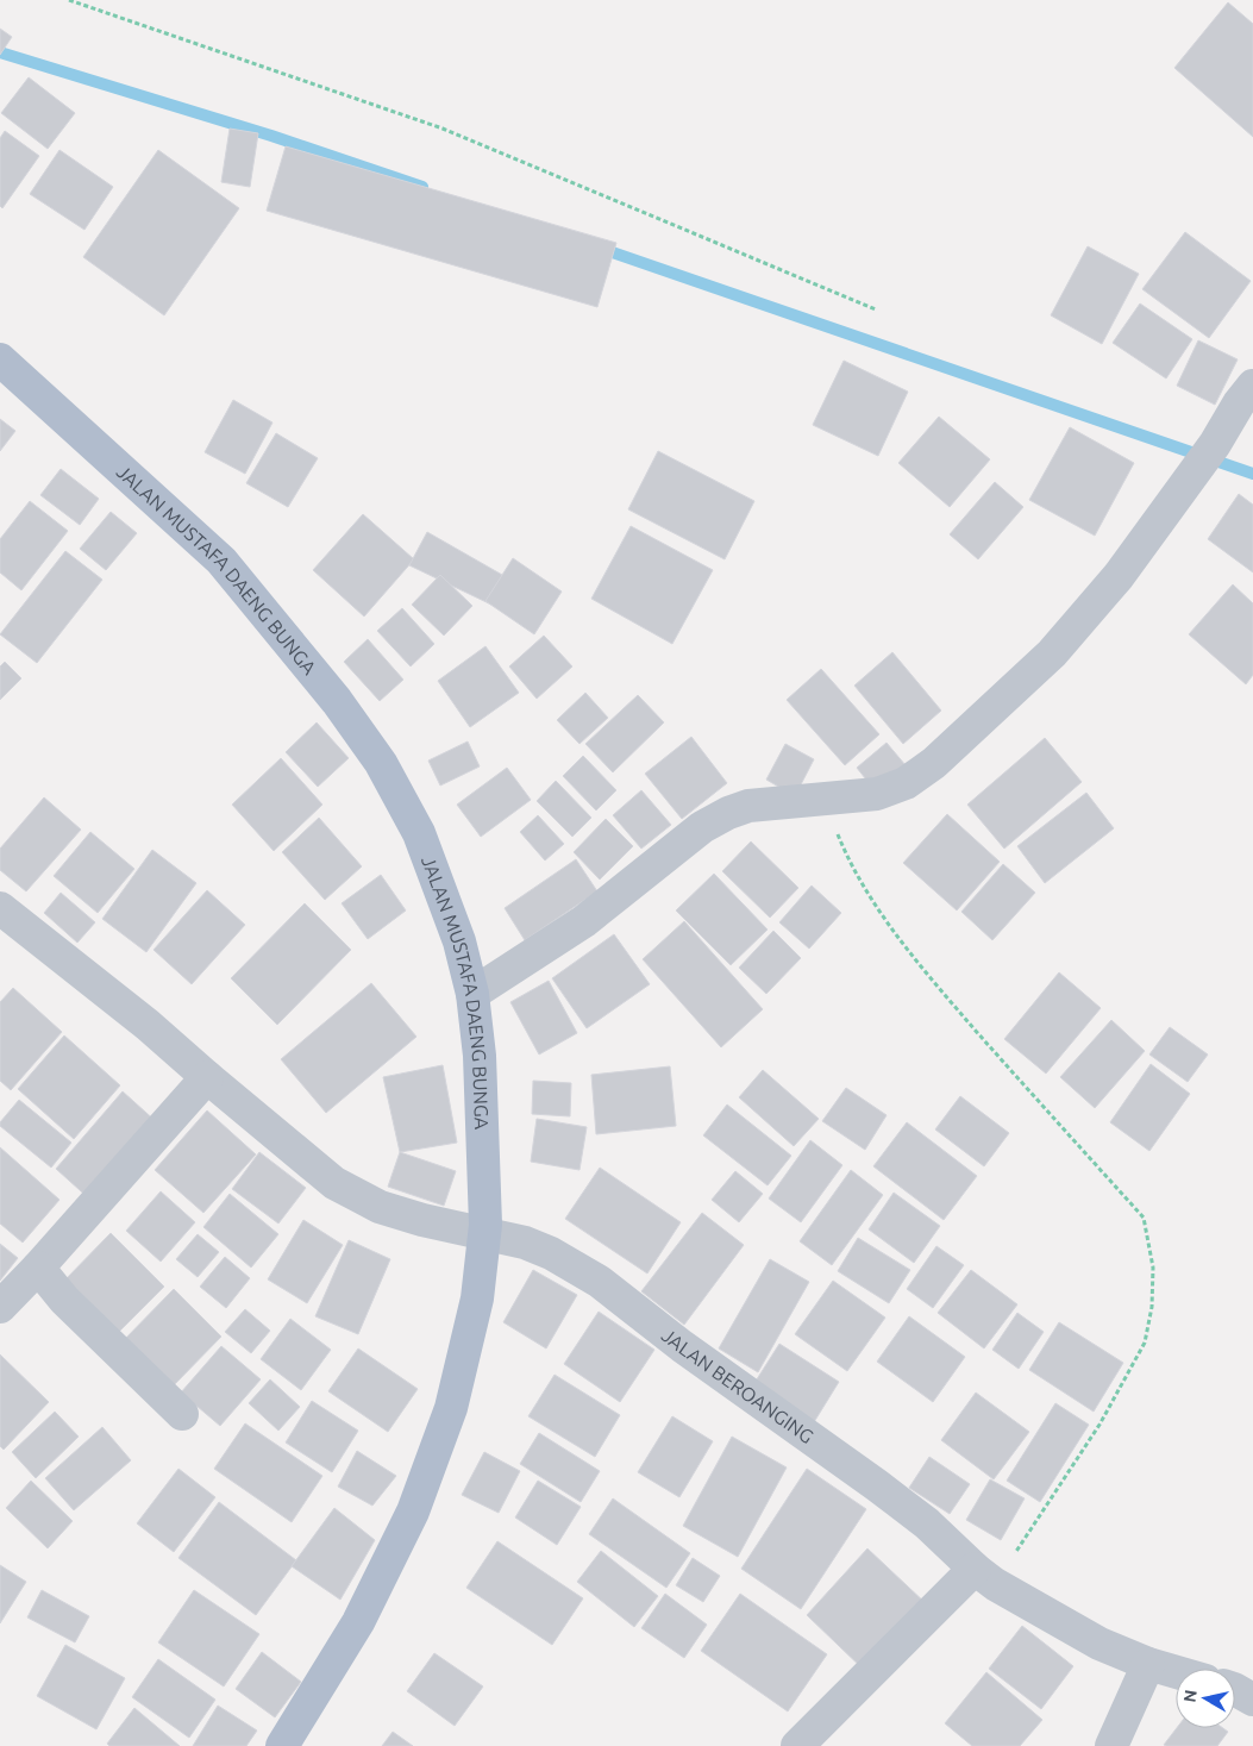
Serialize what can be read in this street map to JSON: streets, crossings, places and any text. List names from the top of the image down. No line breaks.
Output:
{"streets":{"main road":["JALAN MUSTAFA DAENG BUNGA"],"street":["JALAN BEROANGING"]},"crossings":[["JALAN MUSTAFA DAENG BUNGA","JALAN BEROANGING"]],"north":"left"}
